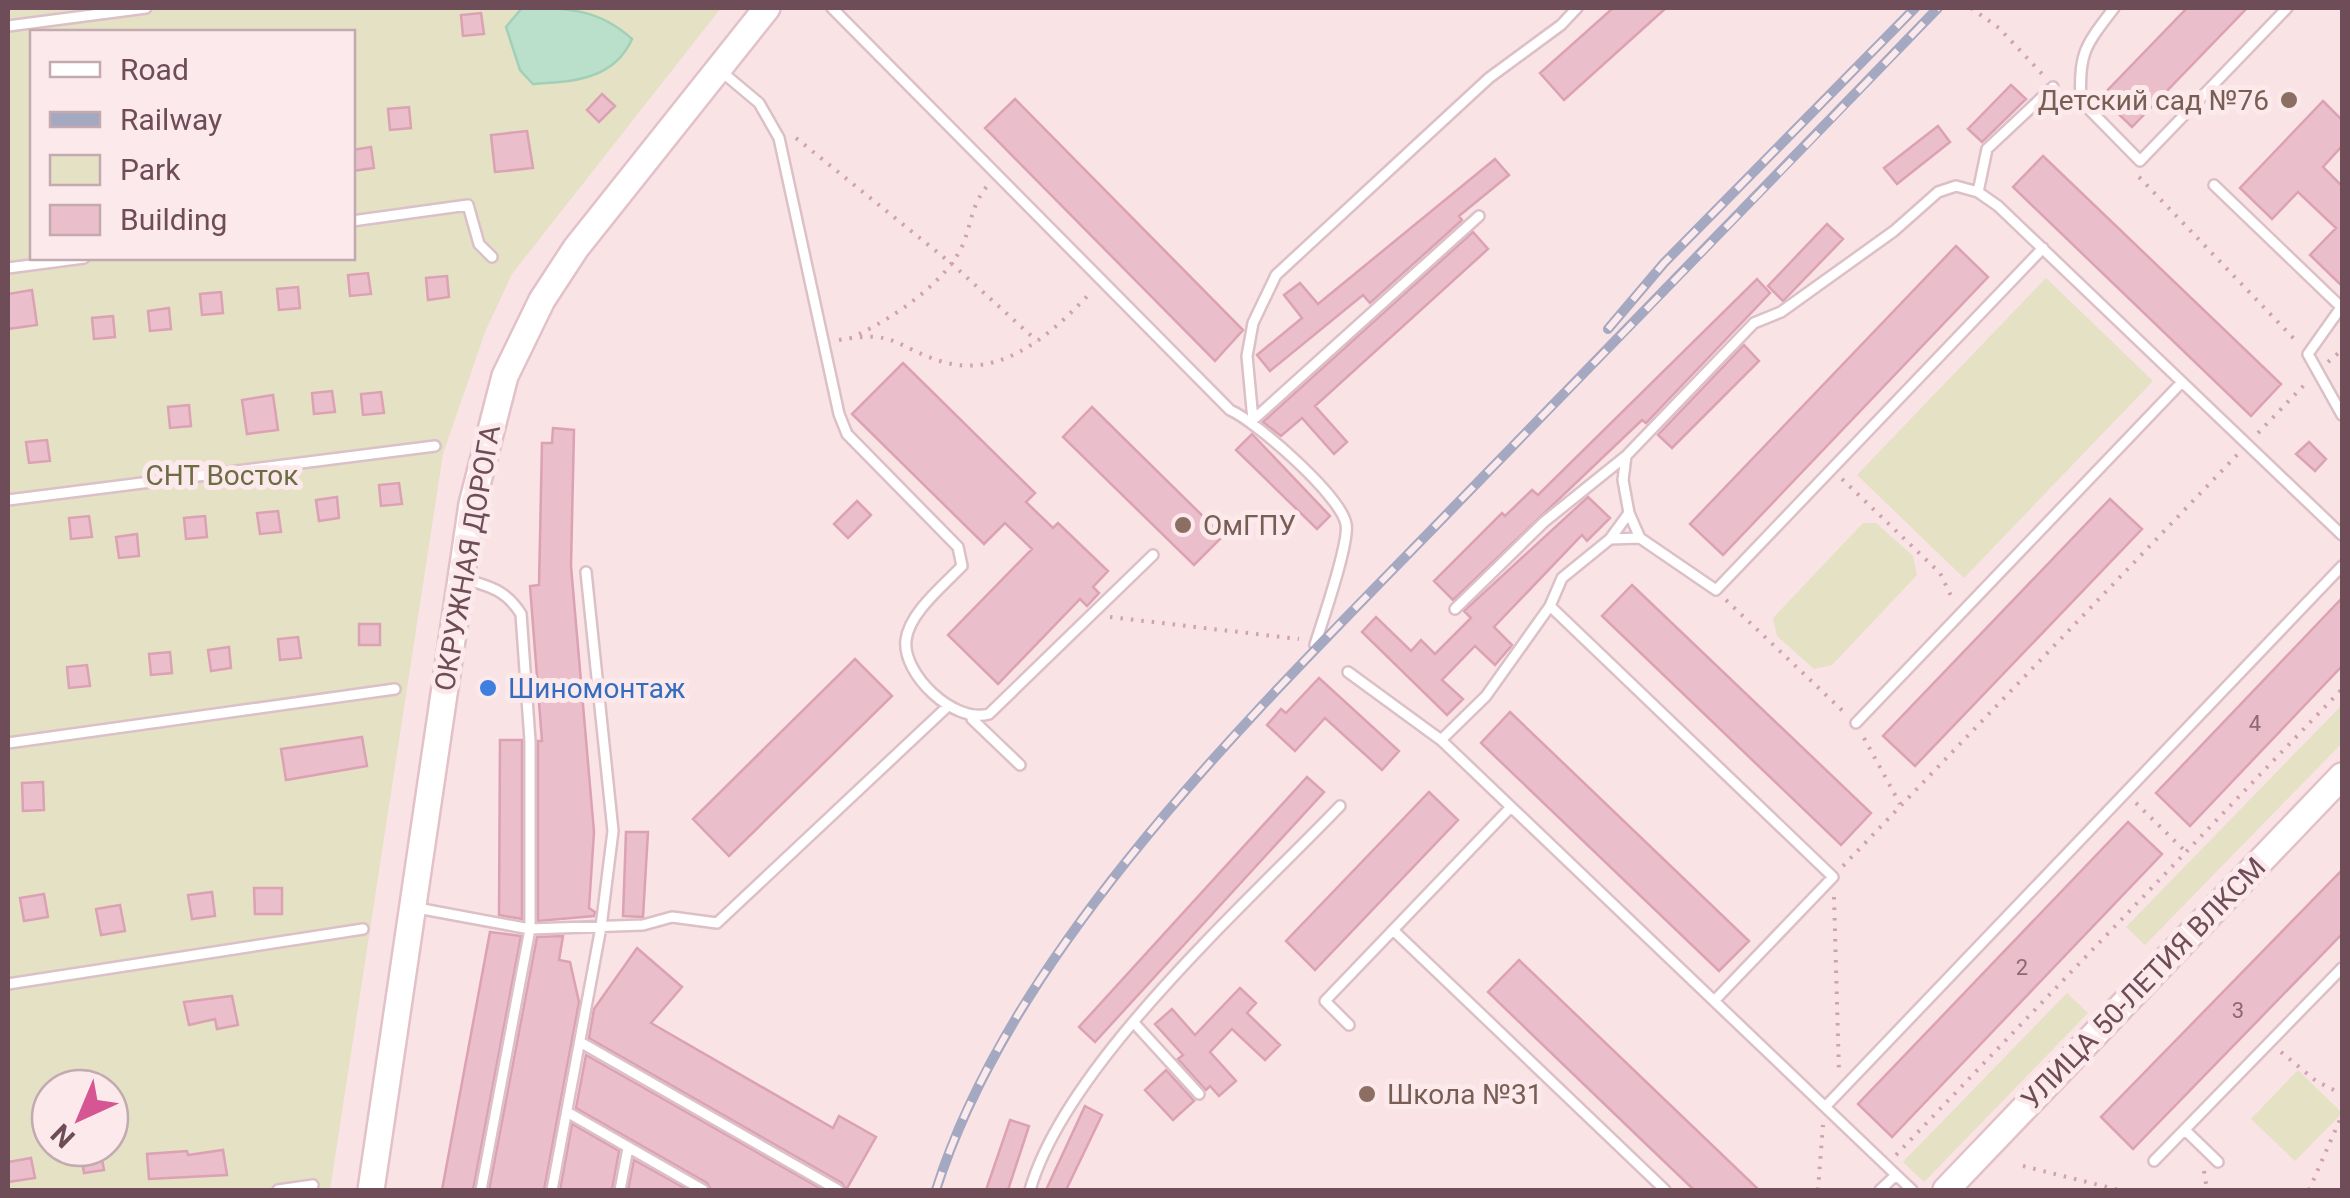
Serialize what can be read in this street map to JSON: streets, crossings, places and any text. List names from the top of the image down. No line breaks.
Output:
{"streets":{"main road":["ОКРУЖНАЯ ДОРОГА","УЛИЦА 50-ЛЕТИЯ ВЛКСМ"]},"parks":["СНТ Восток"],"places":["Детский сад №76","ОмГПУ","Шиномонтаж","Школа №31"],"house_numbers":["4","2","3"],"legend":["Road","Railway","Park","Building"],"north":"bottom left"}
